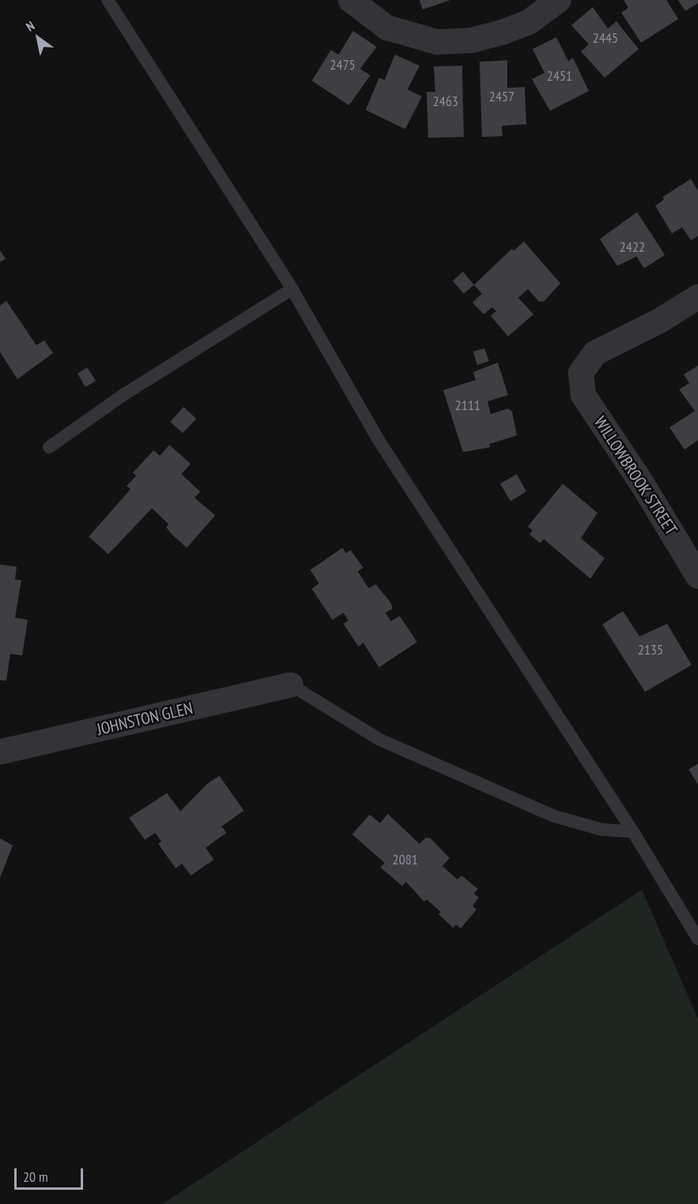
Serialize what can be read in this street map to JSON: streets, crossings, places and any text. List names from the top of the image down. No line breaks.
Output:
{"streets":{"street":["WILLOWBROOK STREET","JOHNSTON GLEN"]},"house_numbers":["2445","2475","2451","2457","2463","2422","2111","2135","2081"],"scale_bar":"20 m","north":"top left"}
